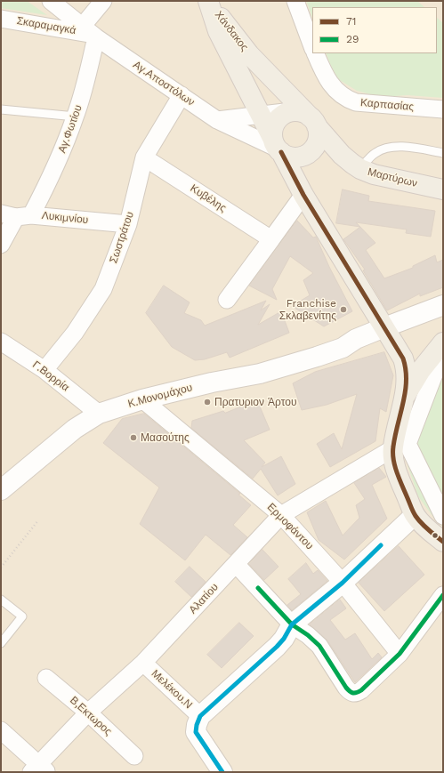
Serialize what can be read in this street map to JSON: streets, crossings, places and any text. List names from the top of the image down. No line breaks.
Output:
{"streets":{"main road":["Χάνδακος","Μαρτύρων","Κ.Μονομάχου"],"street":["Σκαραμαγκά","Αγ.Αποστόλων","Καρπασίας","Αγ.Φωτίου","Κυβέλης","Λυκιμνίου","Σωστράτου","Γ.Βορρία","Ερμοφάντου","Αλατίου","Μελέκου.Ν","Β,Εκτωρος"]},"crossings":[["Σκαραμαγκά","Αγ.Αποστόλων"],["Σκαραμαγκά","Αγ.Φωτίου"],["Χάνδακος","Αγ.Αποστόλων"],["Χάνδακος","Μαρτύρων"],["Χάνδακος","Κ.Μονομάχου"],["Αγ.Αποστόλων","Αγ.Φωτίου"],["Αγ.Αποστόλων","Σωστράτου"],["Αγ.Φωτίου","Λυκιμνίου"],["Κυβέλης","Σωστράτου"],["Λυκιμνίου","Σωστράτου"],["Σωστράτου","Γ.Βορρία"],["Γ.Βορρία","Κ.Μονομάχου"],["Κ.Μονομάχου","Ερμοφάντου"],["Ερμοφάντου","Αλατίου"],["Αλατίου","Μελέκου.Ν"],["Αλατίου","Β,Εκτωρος"]],"places":["Franchise Σκλαβενίτης","Πρατυριον Άρτου","Μασούτης"],"lines":["transit line 71","transit line 29"],"legend":["71","29"]}
